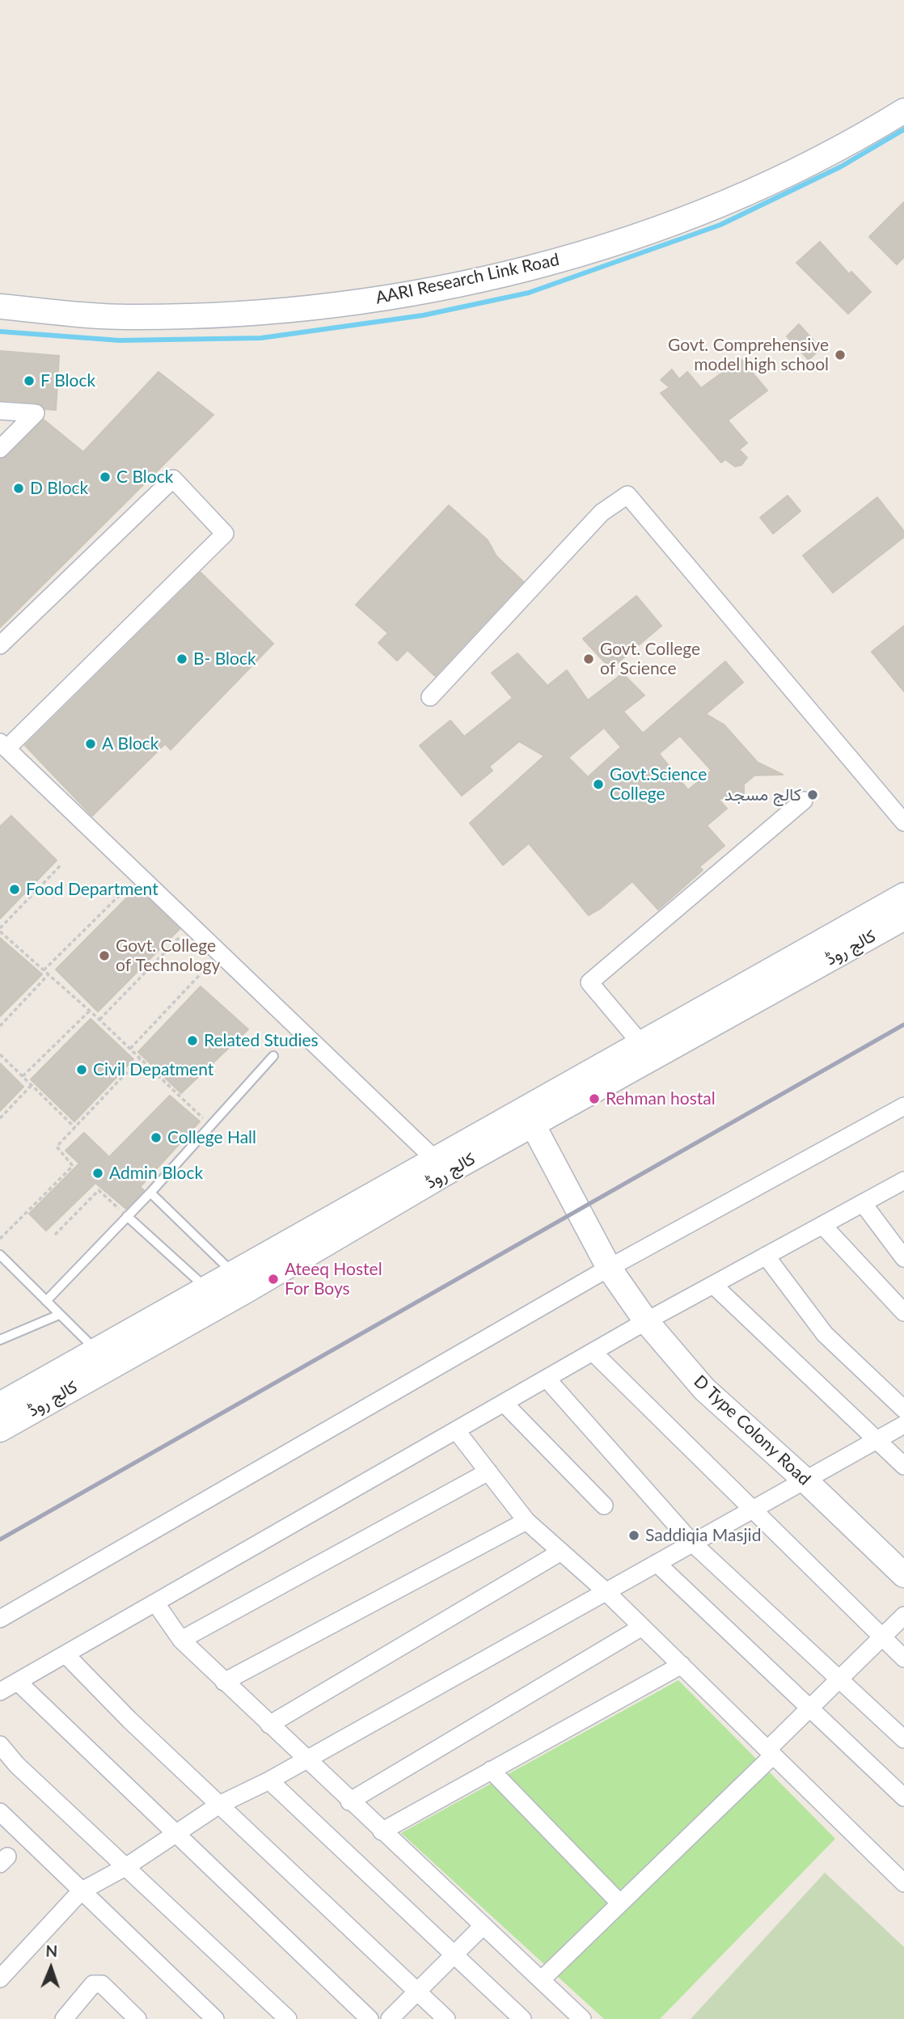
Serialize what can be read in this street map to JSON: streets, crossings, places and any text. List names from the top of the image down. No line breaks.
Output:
{"streets":{"main road":["AARI Research Link Road","کالج روڈ","D Type Colony Road"]},"crossings":[["کالج روڈ","D Type Colony Road"]],"places":["Govt. Comprehensive model high school","F Block","C Block","D Block","B- Block","Govt. College of Science","A Block","Govt.Science College","کالج مسجد","Food Department","Govt. College of Technology","Related Studies","Civil Depatment","Rehman hostal","College Hall","Admin Block","Ateeq Hostel For Boys","Saddiqia Masjid"],"north":"top"}
